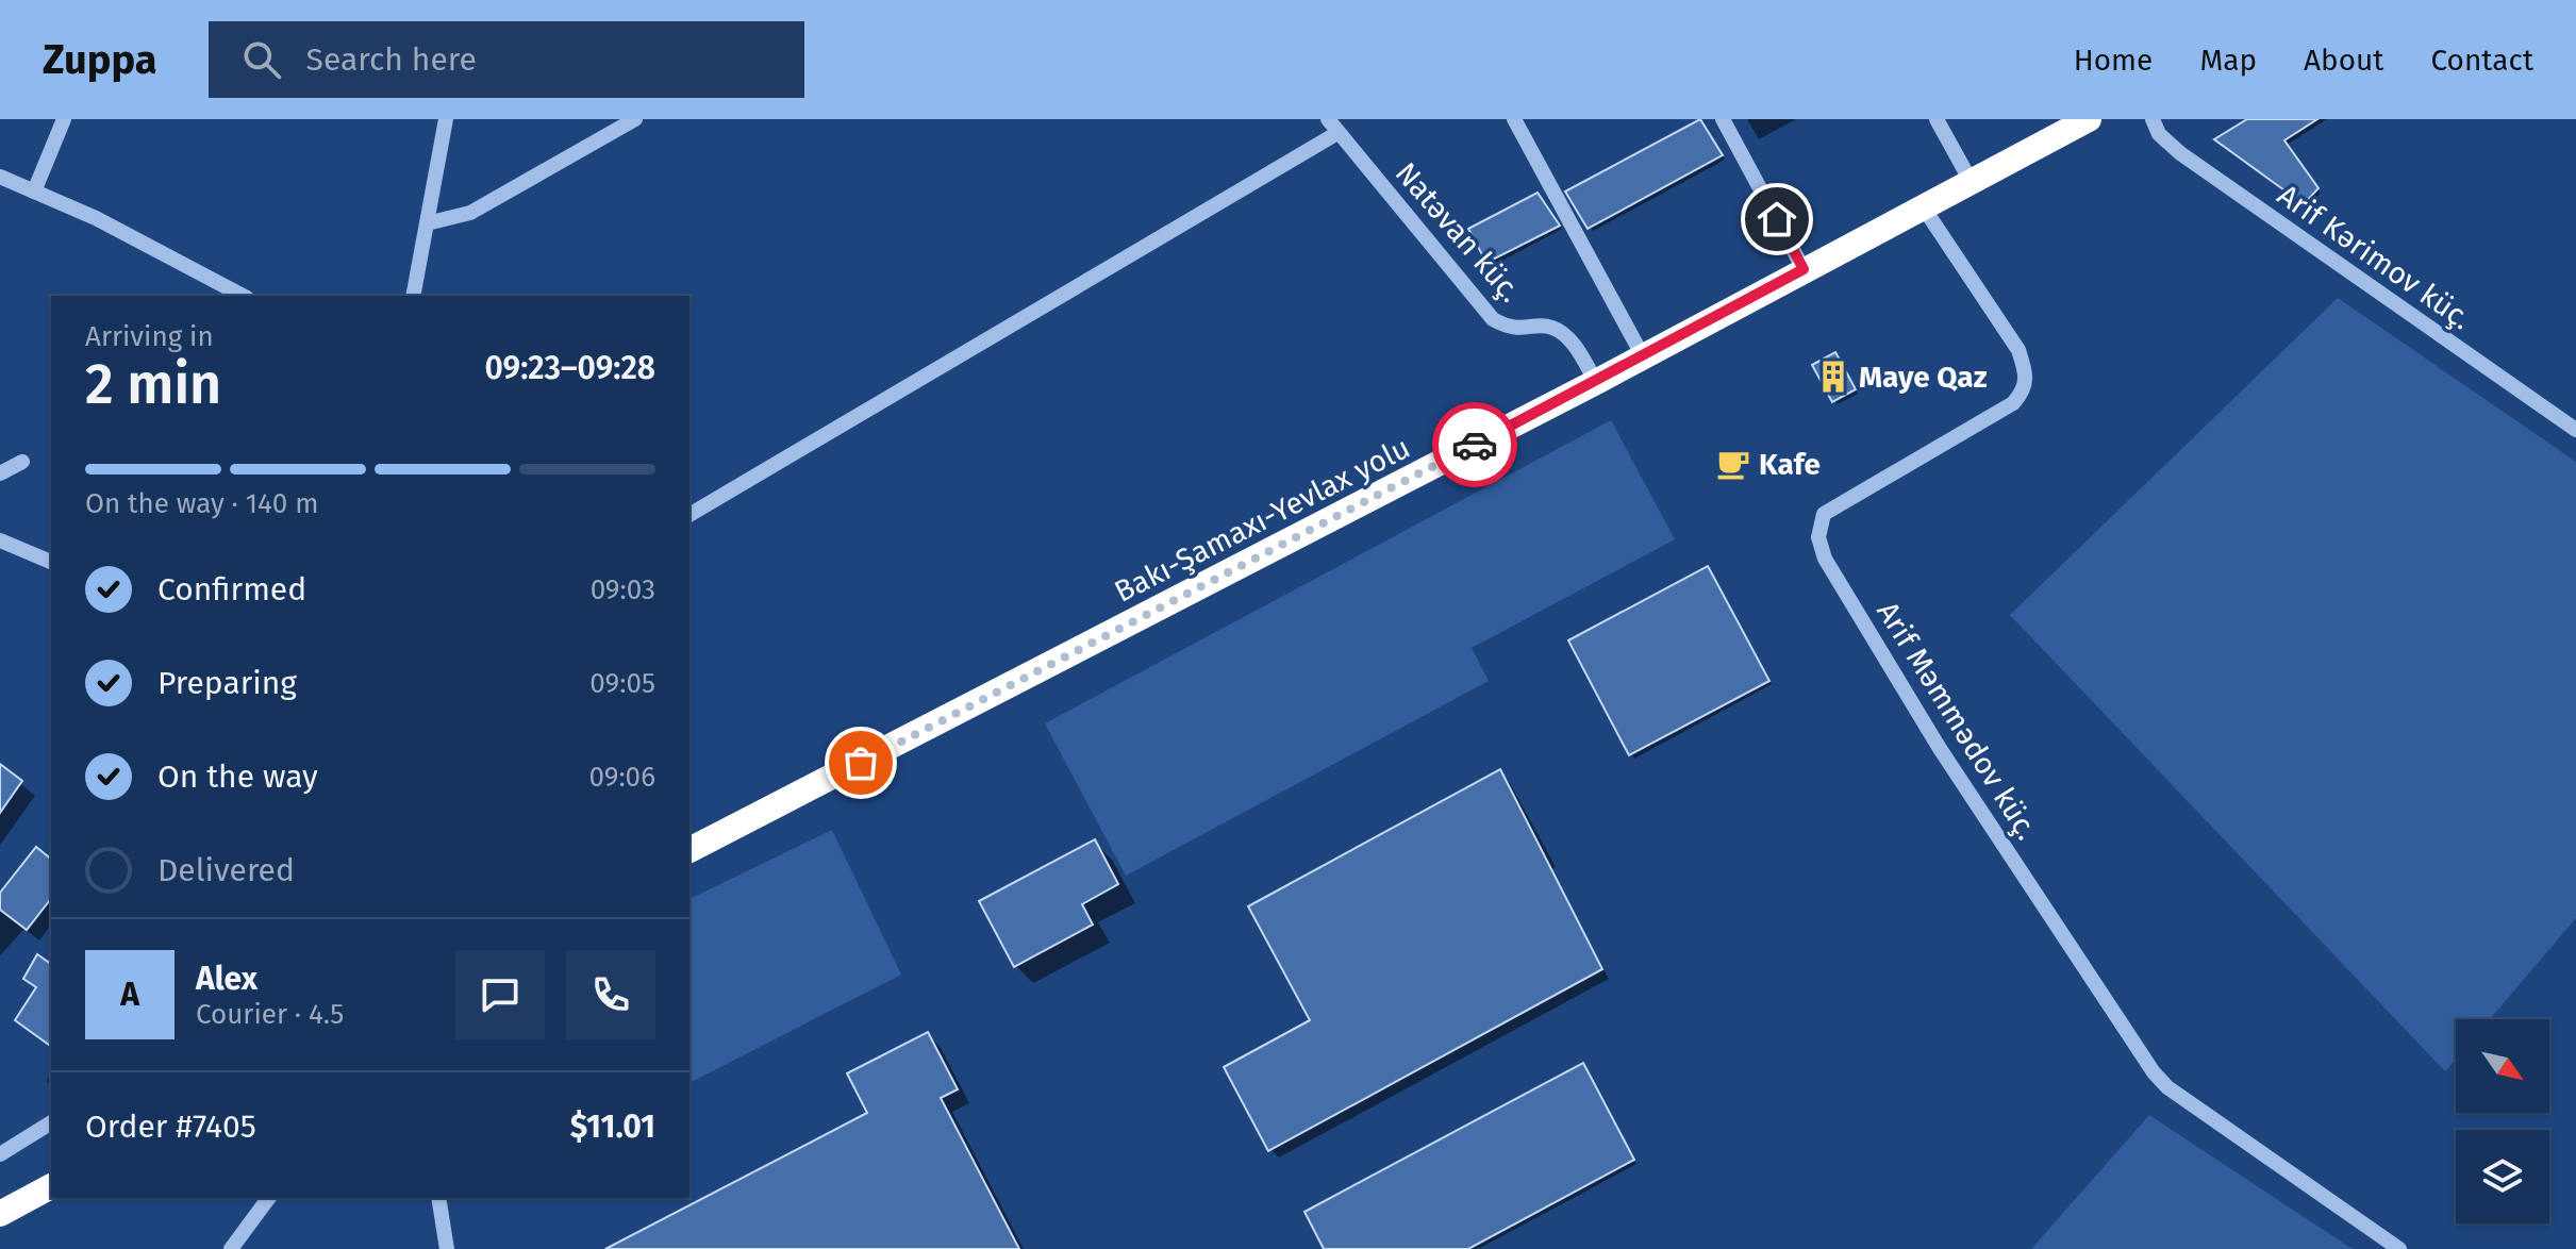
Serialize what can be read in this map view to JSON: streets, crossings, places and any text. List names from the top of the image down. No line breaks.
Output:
{"streets":{"highway":["Bakı-Şamaxı-Yevlax yolu"],"street":["Natəvan küç.","Arif Kərimov küç.","Arif Məmmədov küç."]},"crossings":[["Natəvan küç.","Bakı-Şamaxı-Yevlax yolu"],["Bakı-Şamaxı-Yevlax yolu","Arif Məmmədov küç."]],"places":{"building":["Maye Qaz"],"cafe":["Kafe"]},"north":"bottom right","page":{"header":"Zuppa","search":"Search here","nav":["Home","Map","About","Contact"],"heading":["2 min","Arriving in","09:23–09:28"],"panel":["Alex","Courier · 4.5","Order #7405","$11.01"],"bar":"On the way · 140 m","list":[["Confirmed","09:03"],["Preparing","09:05"],["On the way","09:06"],"Delivered"],"round":"A"}}
